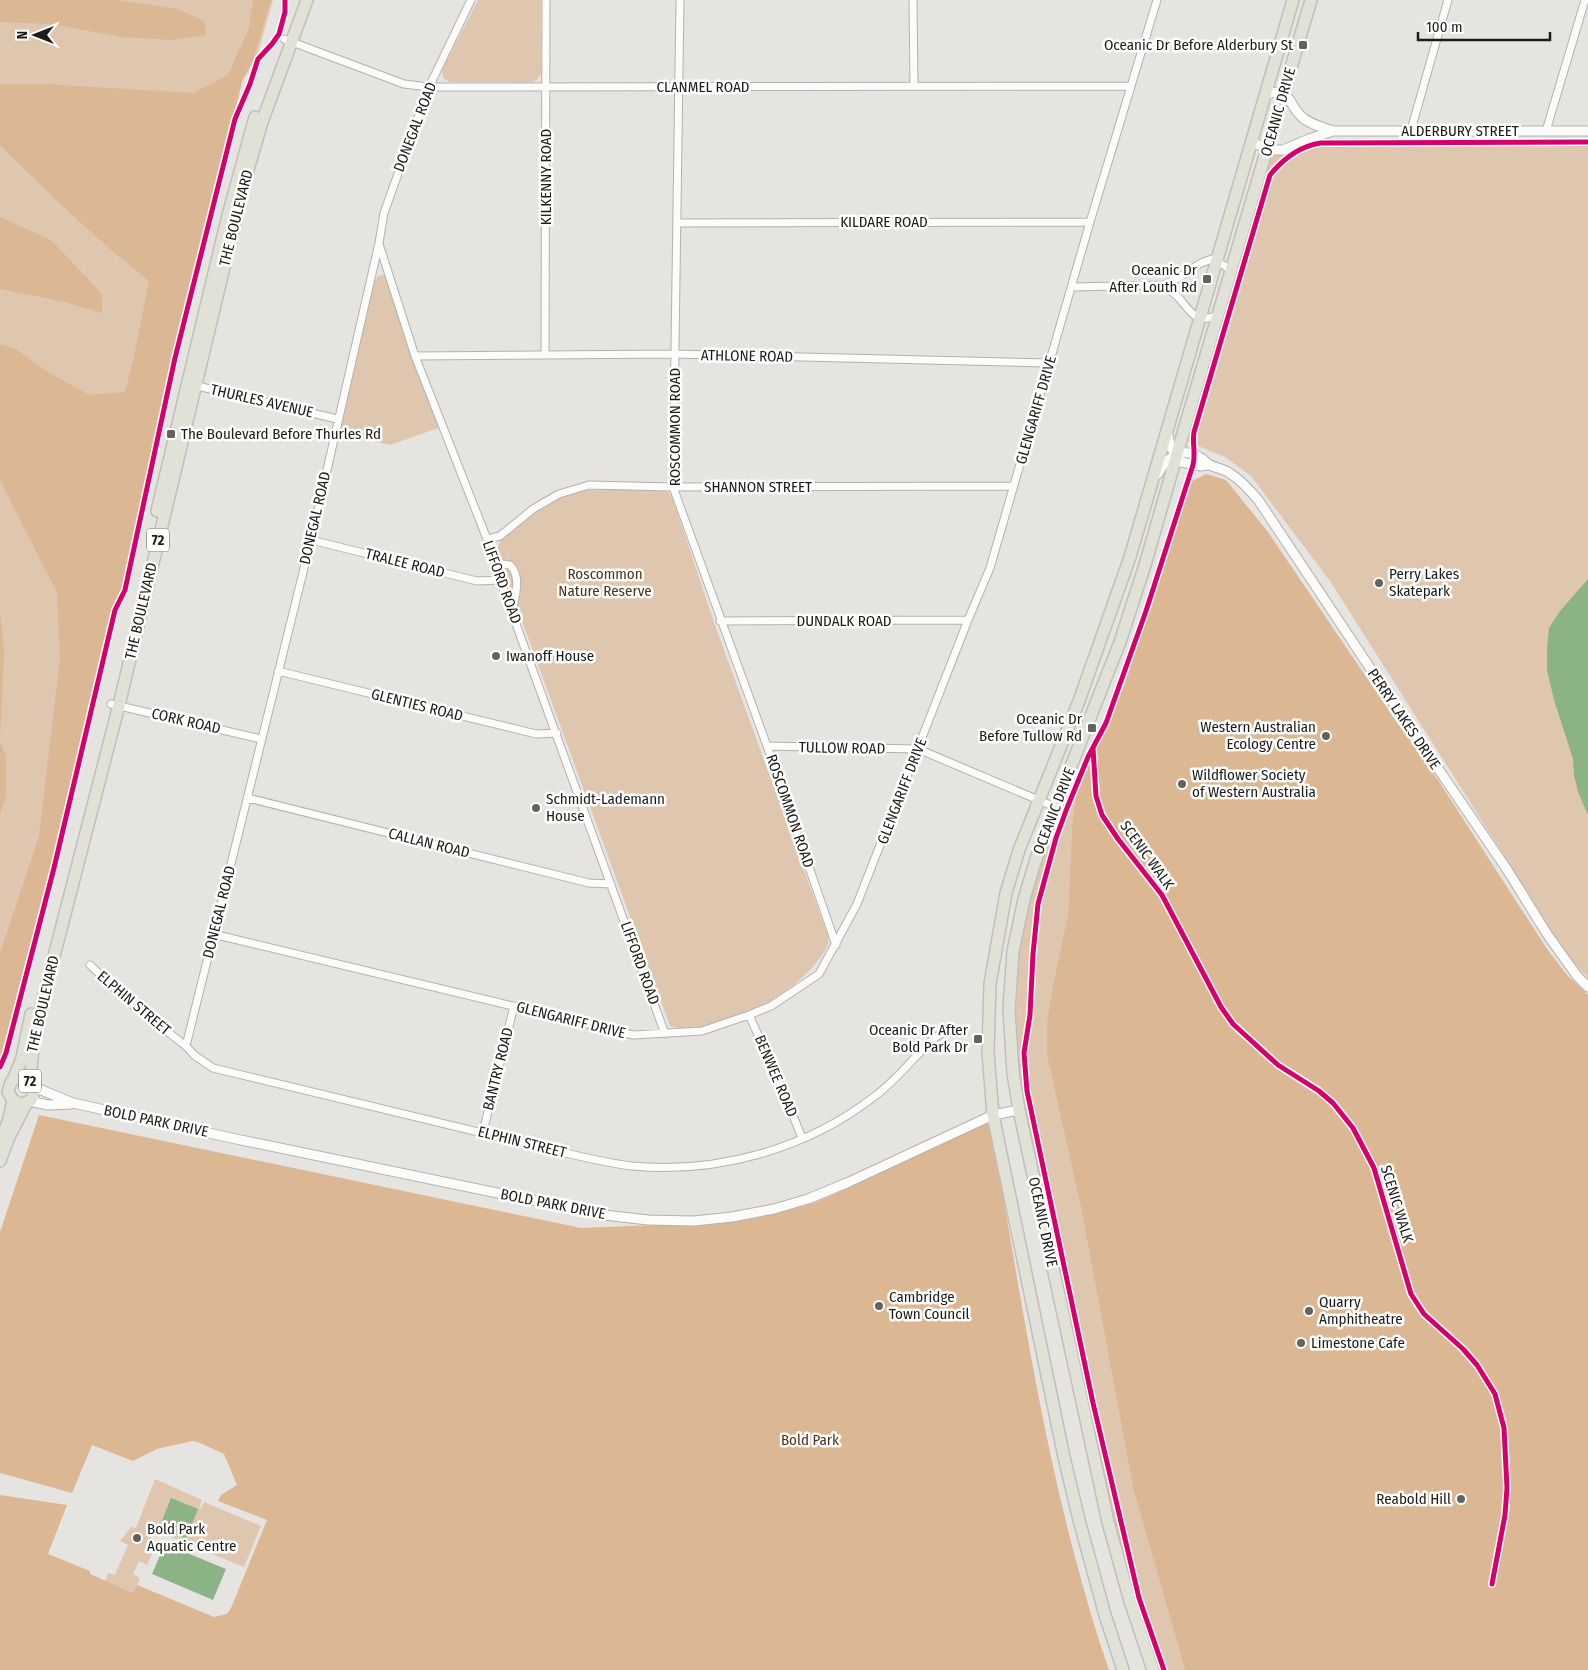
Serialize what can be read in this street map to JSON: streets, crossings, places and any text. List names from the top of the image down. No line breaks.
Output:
{"streets":{"main road":["OCEANIC DRIVE","THE BOULEVARD","72"],"street":["CLANMEL ROAD","DONEGAL ROAD","ALDERBURY STREET","KILKENNY ROAD","KILDARE ROAD","ATHLONE ROAD","THURLES AVENUE","GLENGARIFF DRIVE","ROSCOMMON ROAD","SHANNON STREET","TRALEE ROAD","LIFFORD ROAD","DUNDALK ROAD","GLENTIES ROAD","PERRY LAKES DRIVE","CORK ROAD","TULLOW ROAD","CALLAN ROAD","ELPHIN STREET","BANTRY ROAD","BENWEE ROAD","BOLD PARK DRIVE"],"cycle path":["SCENIC WALK"]},"crossings":[["CLANMEL ROAD","DONEGAL ROAD"],["CLANMEL ROAD","KILKENNY ROAD"],["CLANMEL ROAD","THE BOULEVARD"],["CLANMEL ROAD","GLENGARIFF DRIVE"],["CLANMEL ROAD","ROSCOMMON ROAD"],["OCEANIC DRIVE","ALDERBURY STREET"],["OCEANIC DRIVE","PERRY LAKES DRIVE"],["OCEANIC DRIVE","TULLOW ROAD"],["OCEANIC DRIVE","BOLD PARK DRIVE"],["DONEGAL ROAD","THURLES AVENUE"],["DONEGAL ROAD","GLENGARIFF DRIVE"],["DONEGAL ROAD","TRALEE ROAD"],["DONEGAL ROAD","LIFFORD ROAD"],["DONEGAL ROAD","GLENTIES ROAD"],["DONEGAL ROAD","CORK ROAD"],["DONEGAL ROAD","CALLAN ROAD"],["DONEGAL ROAD","ELPHIN STREET"],["KILKENNY ROAD","ATHLONE ROAD"],["THE BOULEVARD","THURLES AVENUE"],["THE BOULEVARD","72"],["THE BOULEVARD","CORK ROAD"],["THE BOULEVARD","BOLD PARK DRIVE"],["KILDARE ROAD","GLENGARIFF DRIVE"],["KILDARE ROAD","ROSCOMMON ROAD"],["ATHLONE ROAD","GLENGARIFF DRIVE"],["ATHLONE ROAD","ROSCOMMON ROAD"],["ATHLONE ROAD","LIFFORD ROAD"],["GLENGARIFF DRIVE","ROSCOMMON ROAD"],["GLENGARIFF DRIVE","SHANNON STREET"],["GLENGARIFF DRIVE","LIFFORD ROAD"],["GLENGARIFF DRIVE","DUNDALK ROAD"],["GLENGARIFF DRIVE","TULLOW ROAD"],["GLENGARIFF DRIVE","BANTRY ROAD"],["GLENGARIFF DRIVE","BENWEE ROAD"],["ROSCOMMON ROAD","SHANNON STREET"],["ROSCOMMON ROAD","DUNDALK ROAD"],["ROSCOMMON ROAD","TULLOW ROAD"],["SHANNON STREET","LIFFORD ROAD"],["72","BOLD PARK DRIVE"],["TRALEE ROAD","LIFFORD ROAD"],["LIFFORD ROAD","GLENTIES ROAD"],["LIFFORD ROAD","CALLAN ROAD"],["ELPHIN STREET","BANTRY ROAD"],["ELPHIN STREET","BENWEE ROAD"]],"parks":["Roscommon Nature Reserve","Bold Park"],"places":{"transit":["Oceanic Dr Before Alderbury St","Oceanic Dr After Louth Rd","The Boulevard Before Thurles Rd","Oceanic Dr Before Tullow Rd","Oceanic Dr After Bold Park Dr"],"other":["Perry Lakes Skatepark","Iwanoff House","Western Australian Ecology Centre","Wildflower Society of Western Australia","Schmidt-Lademann House","Cambridge Town Council","Quarry Amphitheatre","Limestone Cafe","Reabold Hill","Bold Park Aquatic Centre"]},"scale_bar":"100 m","north":"left"}
